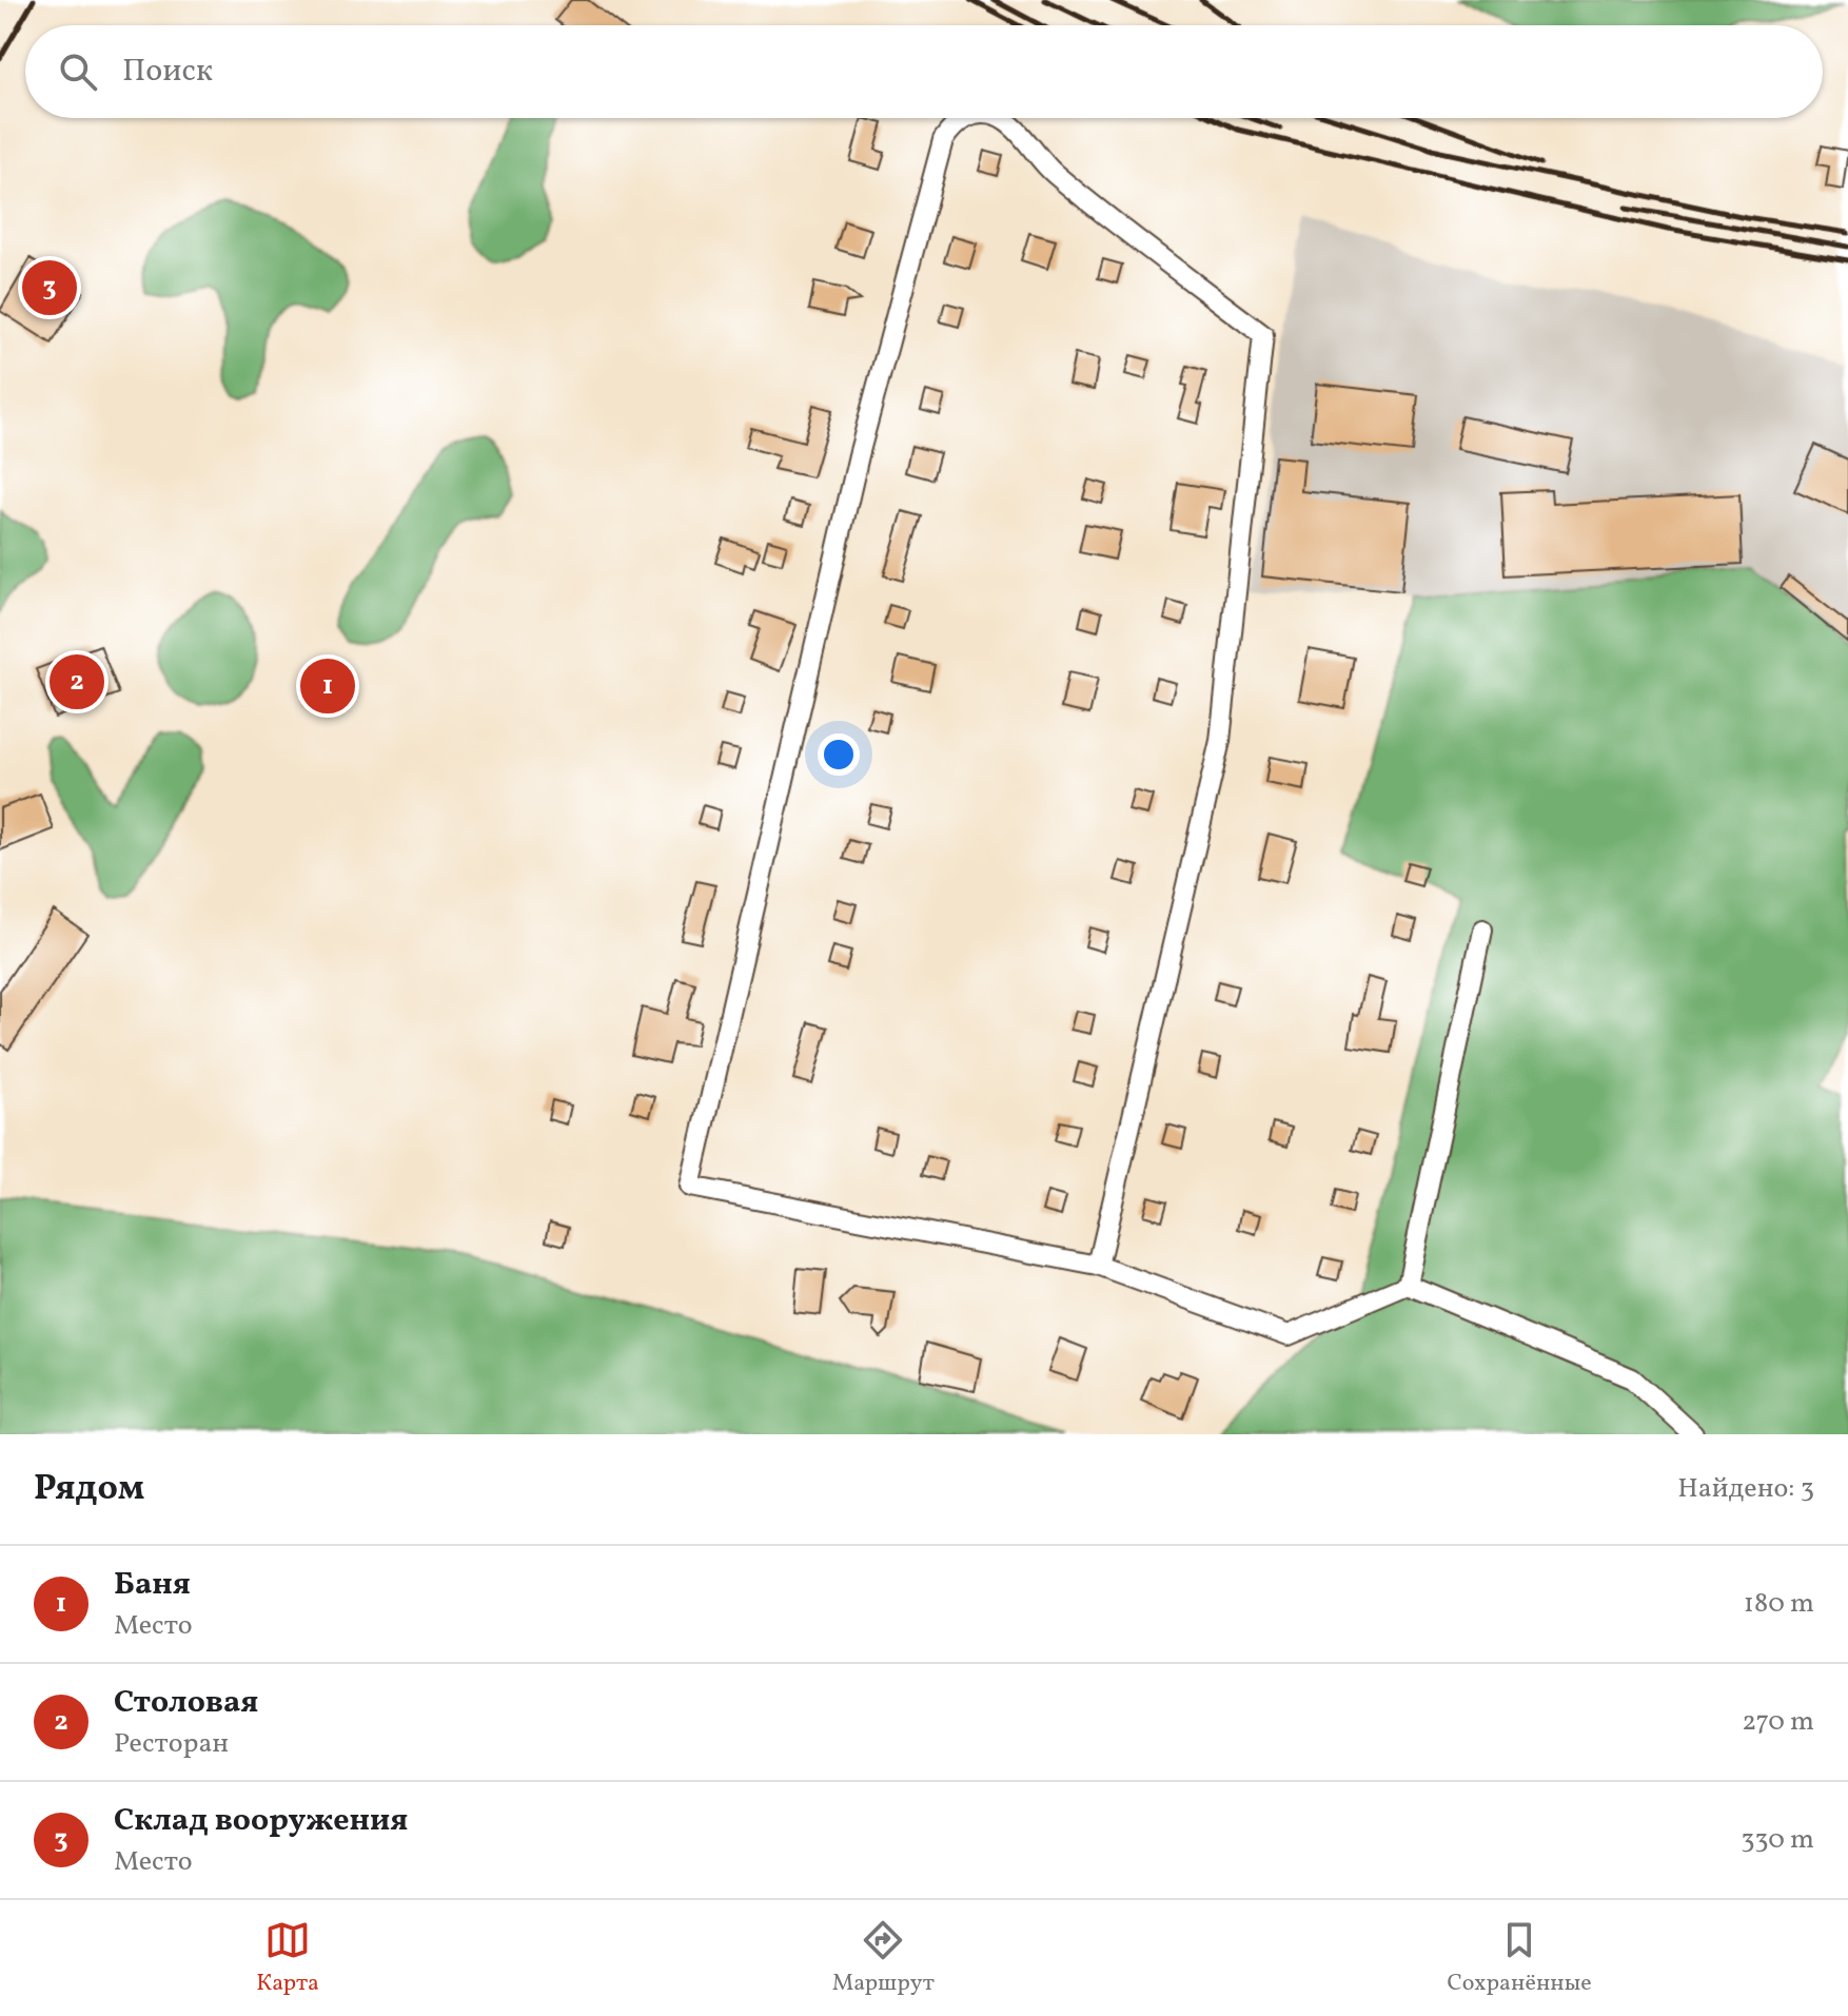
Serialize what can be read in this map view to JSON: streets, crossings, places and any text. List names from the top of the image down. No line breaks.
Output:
{"page":{"search":"Поиск","pins":["3","2","1"],"heading":["Рядом","Найдено: 3"],"list":[{"mark":"1","name":"Баня","note":"Место","value":"180 m"},{"mark":"2","name":"Столовая","note":"Ресторан","value":"270 m"},{"mark":"3","name":"Склад вооружения","note":"Место","value":"330 m"}],"nav":["Карта","Маршрут","Сохранённые"]}}
